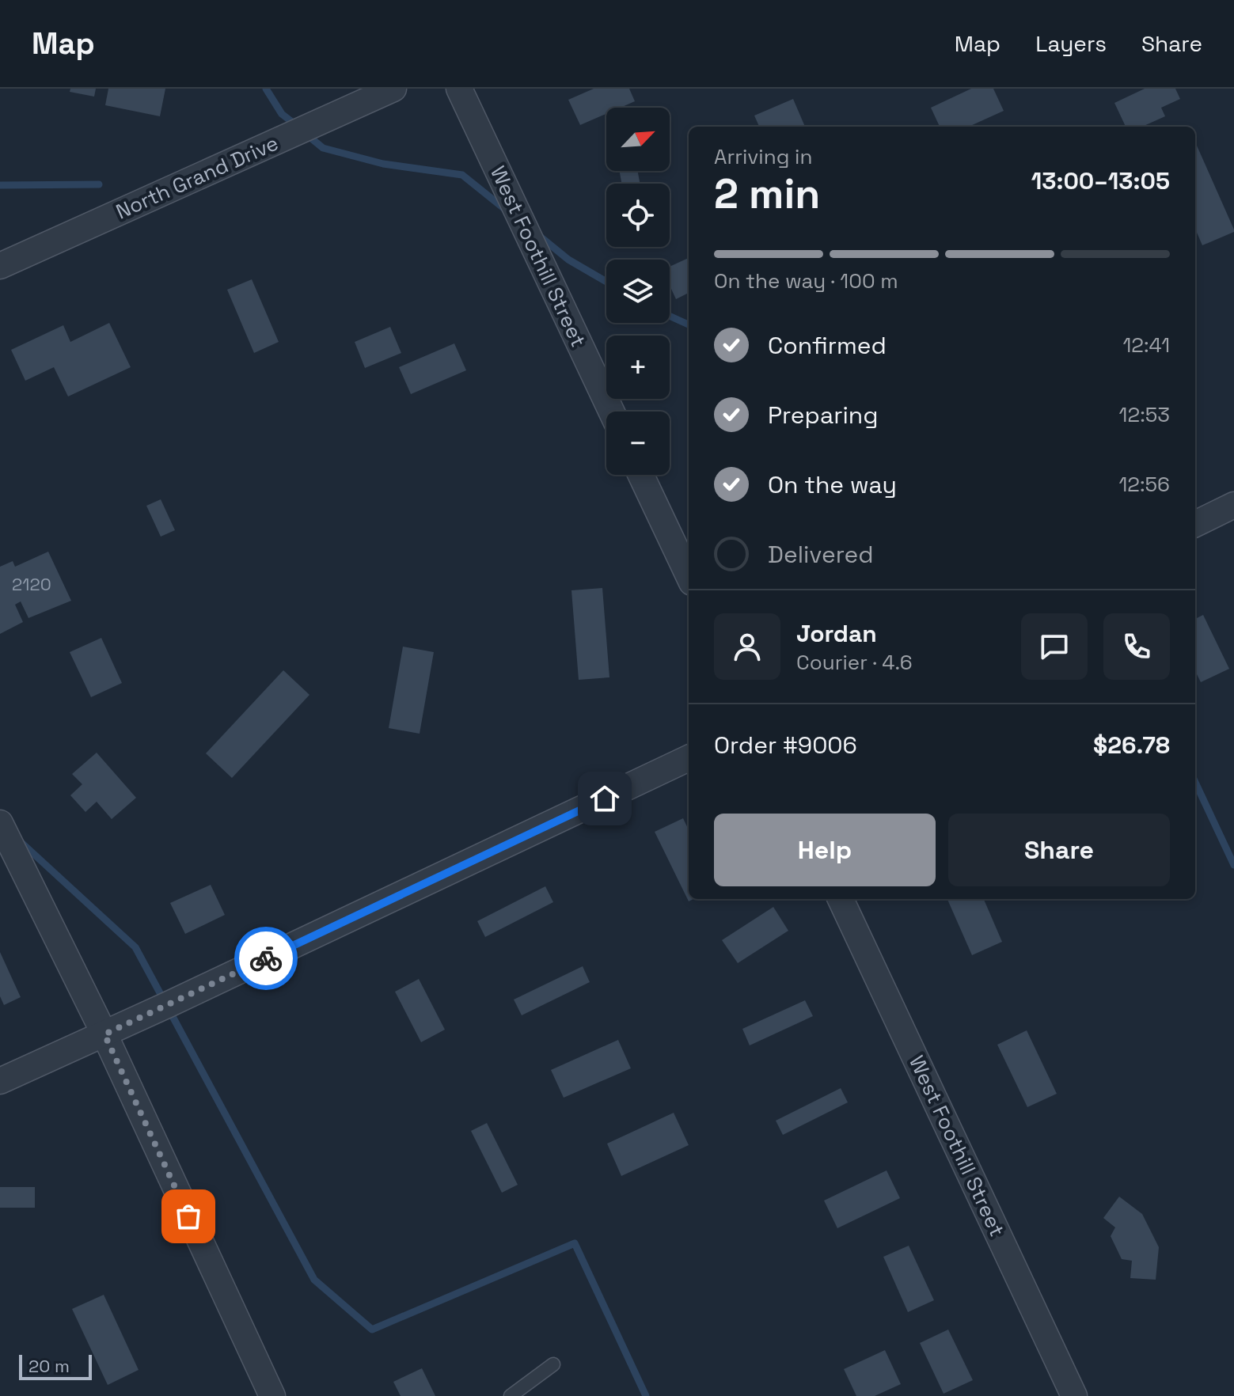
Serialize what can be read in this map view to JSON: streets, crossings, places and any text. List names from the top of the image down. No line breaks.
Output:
{"streets":{"street":["North Grand Drive","West Foothill Street"]},"house_numbers":["2120"],"scale_bar":"20 m","north":"top right","page":{"header":"Map","nav":["Map","Layers","Share"],"map_buttons":["+","−"],"heading":["2 min","Arriving in","13:00–13:05"],"panel":["Jordan","Courier · 4.6","Order #9006","$26.78"],"bar":"On the way · 100 m","list":[["Confirmed","12:41"],["Preparing","12:53"],["On the way","12:56"],"Delivered"],"buttons":["Help","Share"],"scale":"20 m"}}
